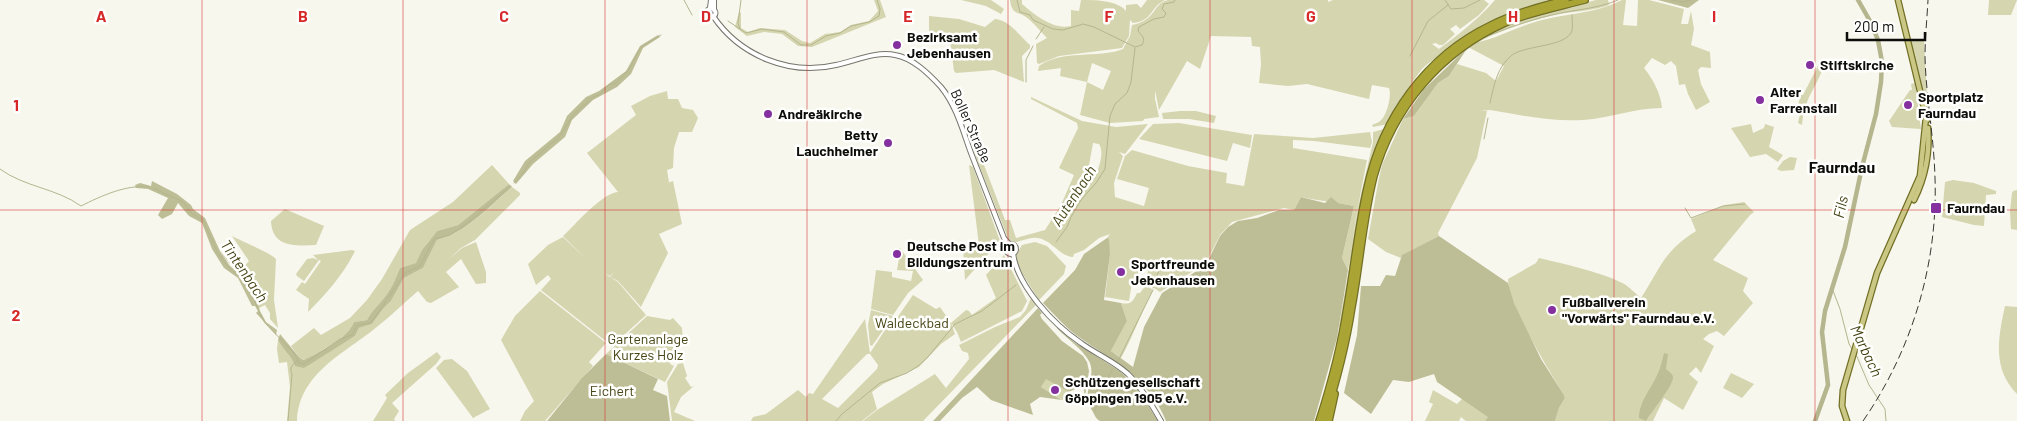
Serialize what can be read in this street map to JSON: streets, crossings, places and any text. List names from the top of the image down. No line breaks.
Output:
{"streets":{"main road":["Boller Straße"]},"districts":["Faurndau"],"water":["Autenbach","Fils","Tintenbach","Marbach"],"parks":["Waldeckbad","Gartenanlage Kurzes Holz","Eichert"],"places":{"other":["Bezirksamt Jebenhausen","Stiftskirche","Alter Farrenstall","Sportplatz Faurndau","Andreäkirche","Betty Lauchheimer","Deutsche Post im Bildungszentrum","Sportfreunde Jebenhausen","Fußballverein \"Vorwärts\" Faurndau e.V.","Schützengesellschaft Göppingen 1905 e.V."],"transit":["Faurndau"]},"scale_bar":"200 m","grid":{"columns":["A","B","C","D","E","F","G","H","I"],"rows":["1","2"]}}
